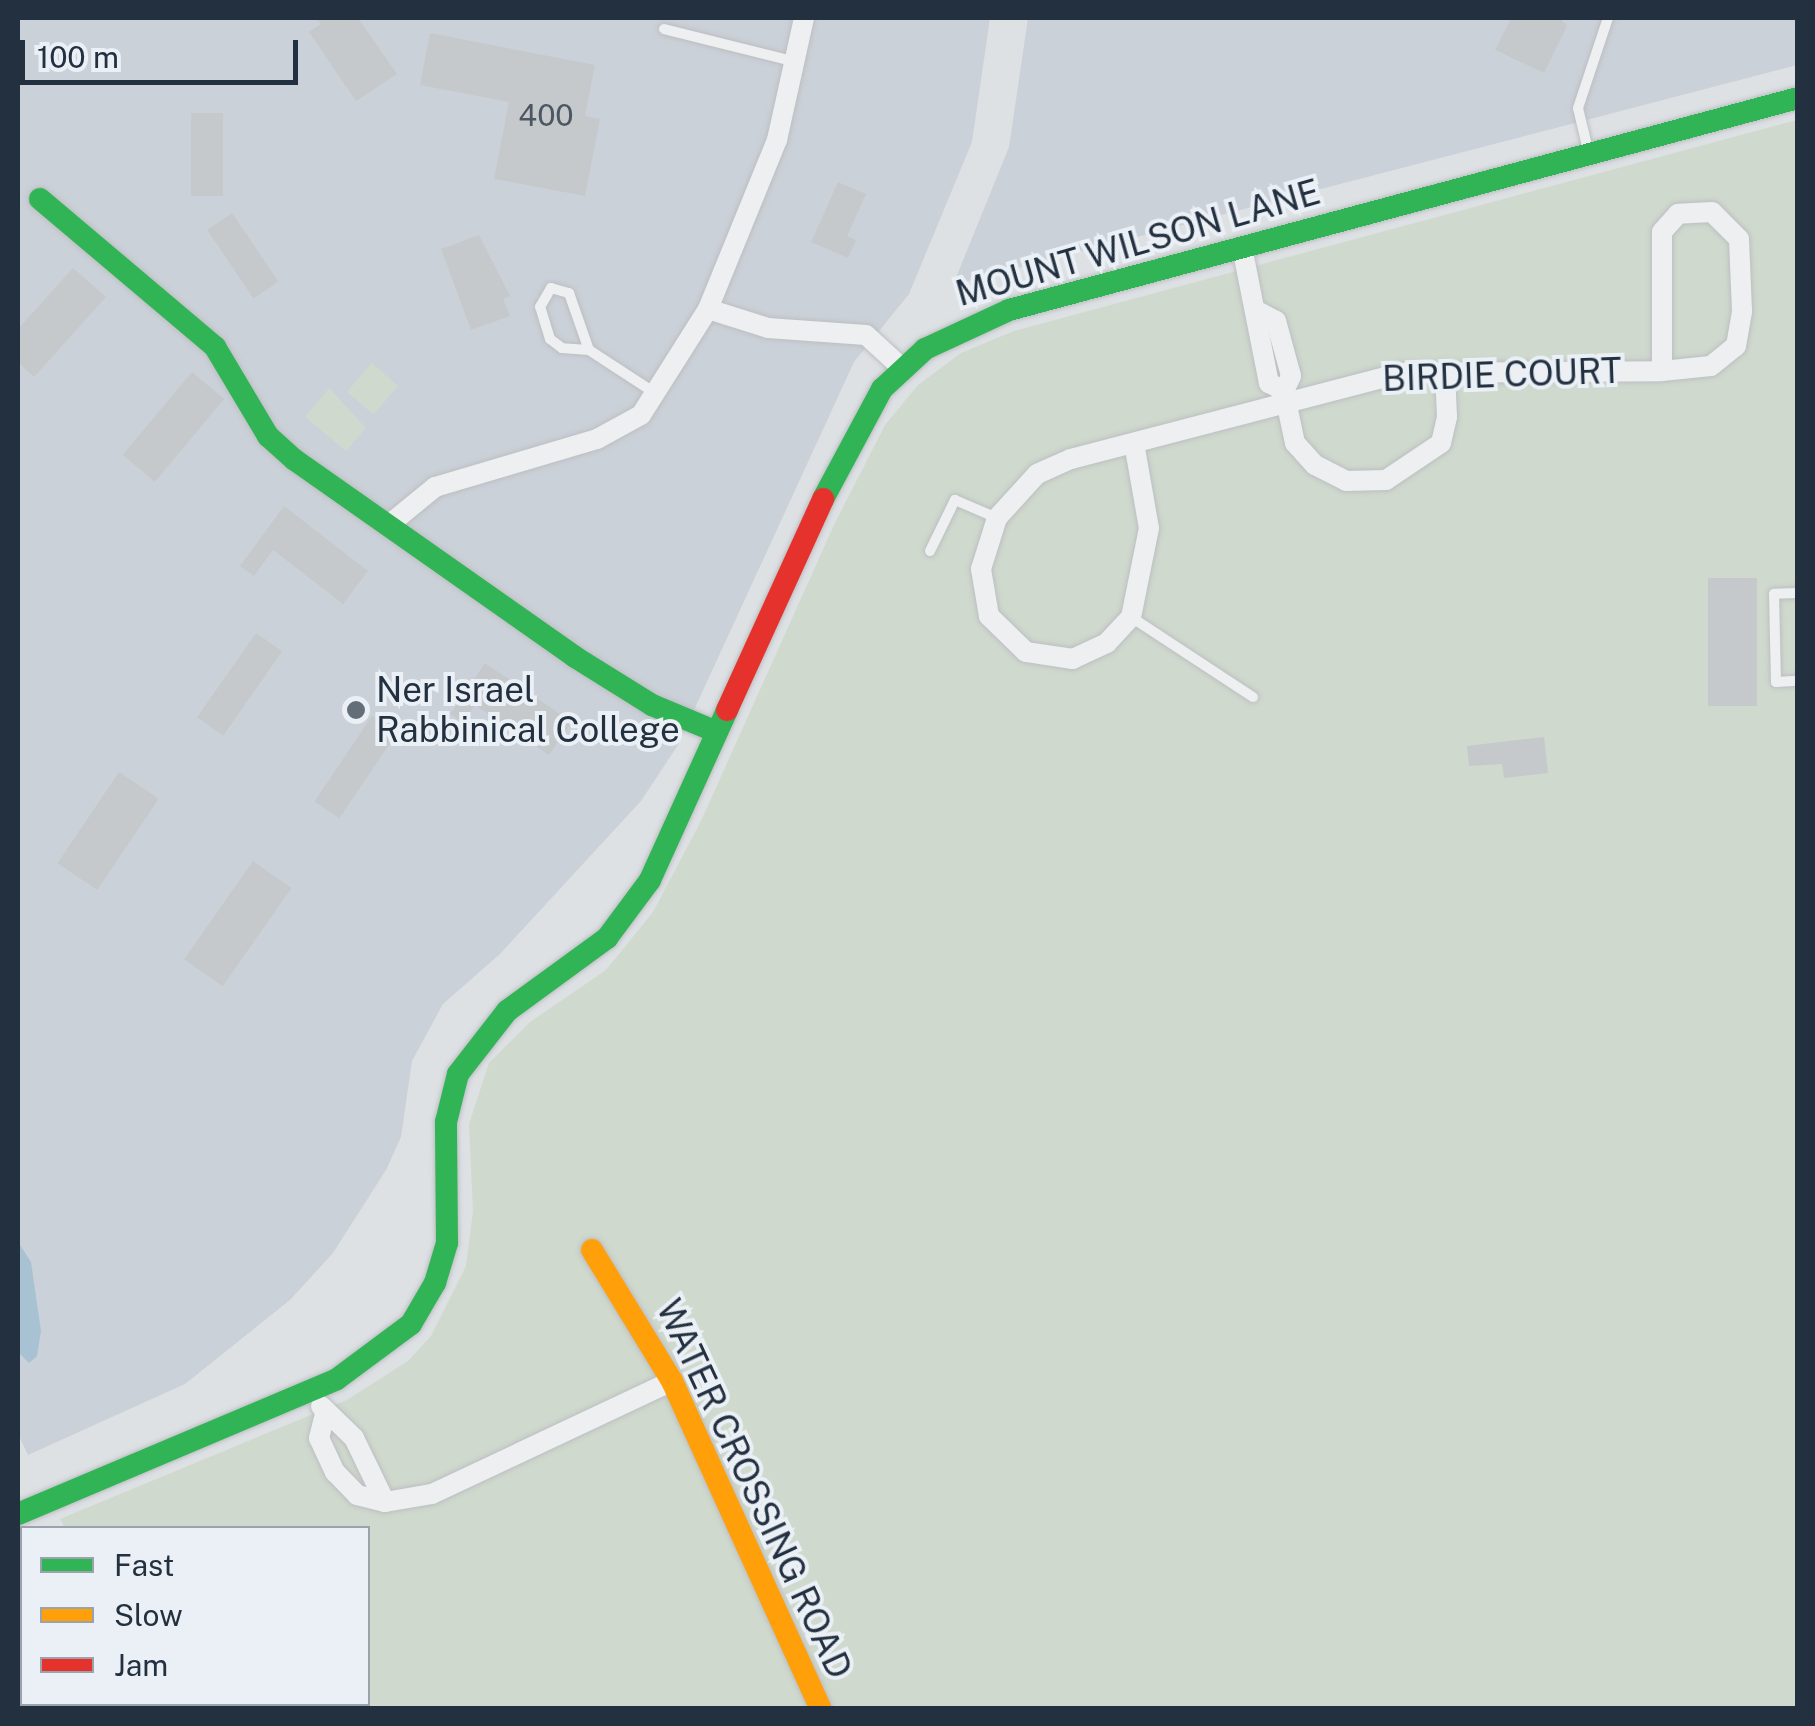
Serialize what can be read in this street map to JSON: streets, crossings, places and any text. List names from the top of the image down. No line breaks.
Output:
{"streets":{"street":["MOUNT WILSON LANE","BIRDIE COURT","WATER CROSSING ROAD"]},"places":["Ner Israel Rabbinical College"],"house_numbers":["400"],"legend":["Fast","Slow","Jam"],"scale_bar":"100 m"}
